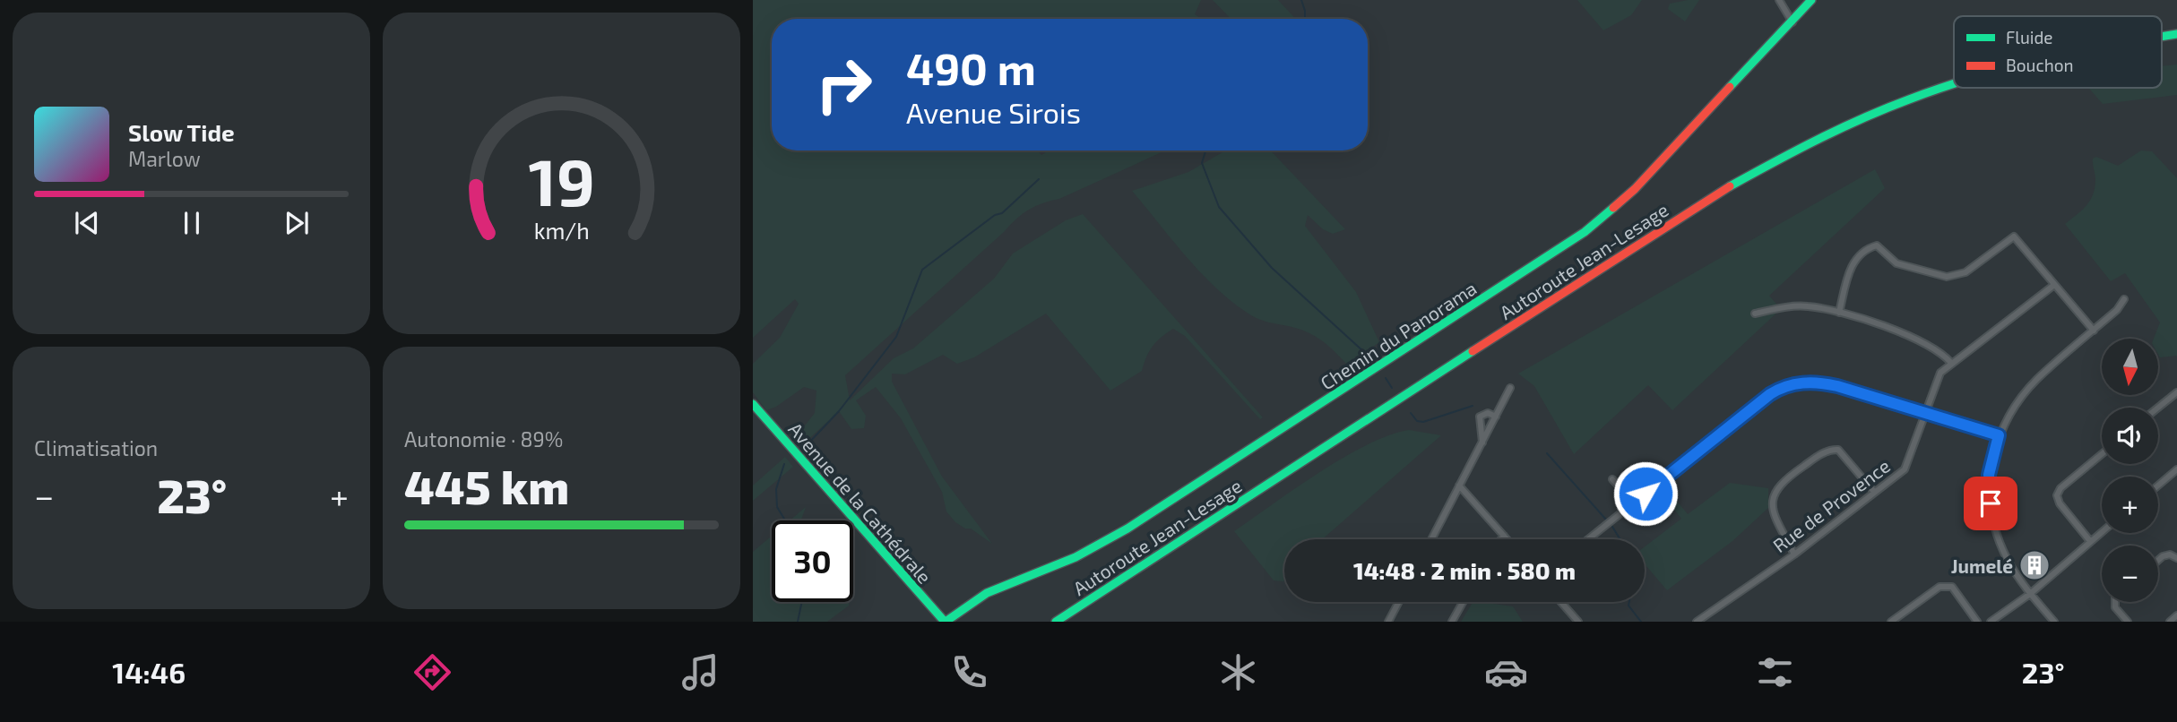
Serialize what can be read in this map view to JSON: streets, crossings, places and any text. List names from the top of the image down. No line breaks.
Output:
{"streets":{"main road":["Autoroute Jean-Lesage","Chemin du Panorama","Avenue de la Cathédrale"],"street":["Rue de Provence"]},"crossings":[["Chemin du Panorama","Avenue de la Cathédrale"]],"places":{"building":["Jumelé"]},"legend":["Fluide","Bouchon"],"north":"bottom","page":{"turn":["490 m","Avenue Sirois"],"song":["Slow Tide","Marlow"],"map_buttons":["+","−"],"tile":["Climatisation",["Autonomie · 89%","445 km"]],"heat":["−","23°","+"],"limit":"30","trip":"14:48 · 2 min · 580 m","tabs":["14:46","23°"],"gauge":["19","km/h"]}}
